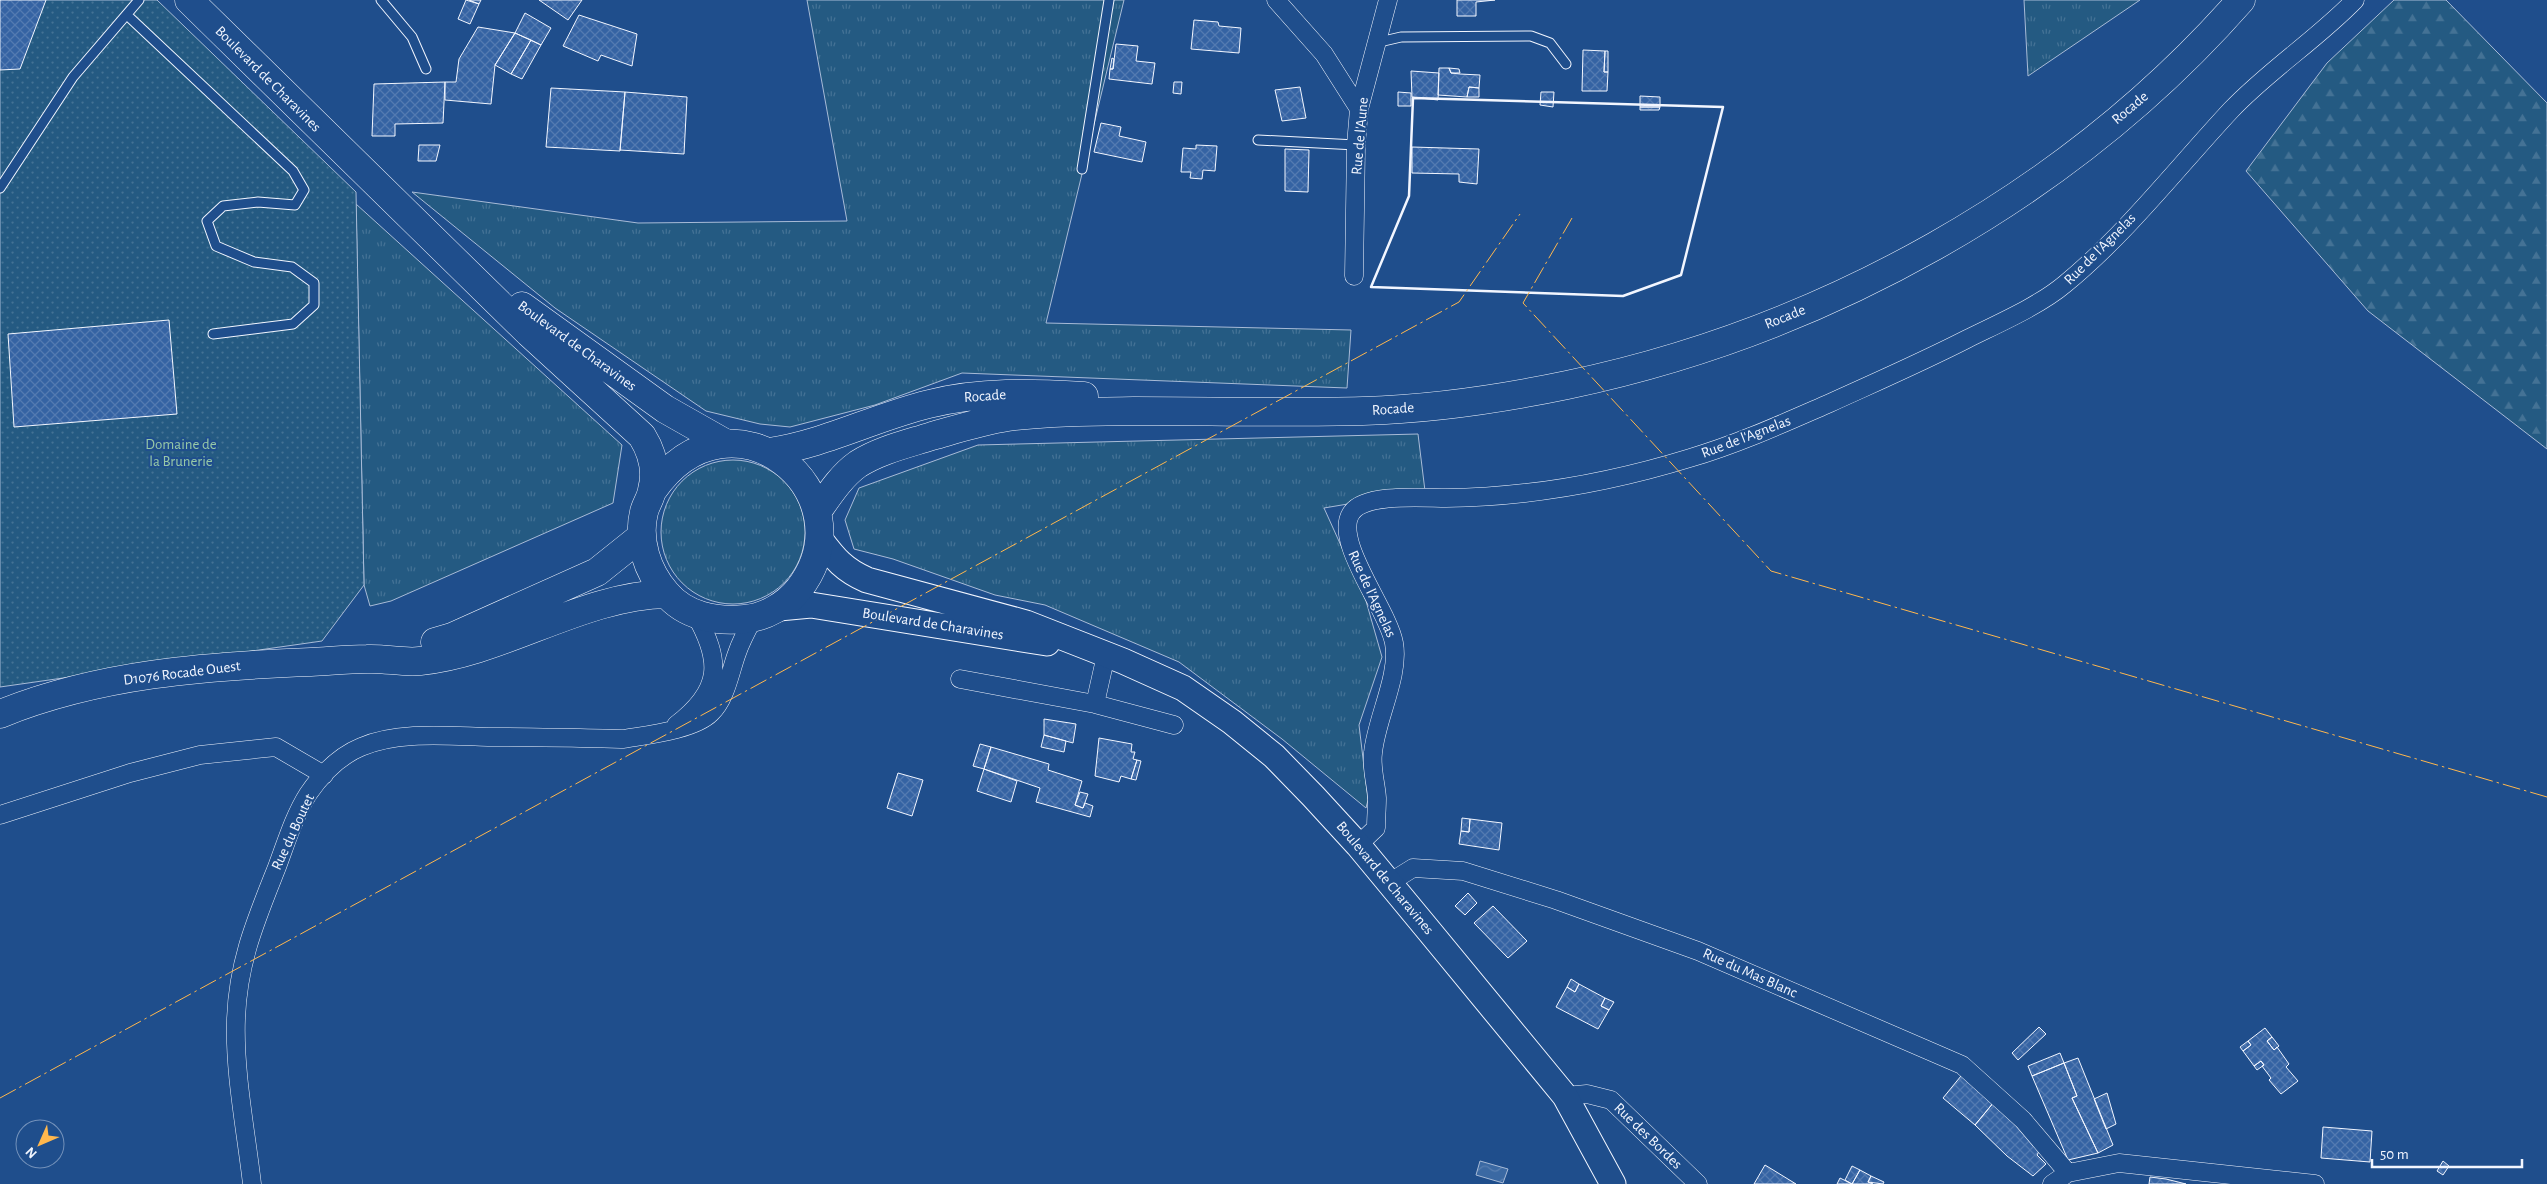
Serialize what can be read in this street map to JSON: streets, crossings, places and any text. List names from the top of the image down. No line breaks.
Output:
{"streets":{"main road":["Boulevard de Charavines","Rocade","D1076 Rocade Ouest"],"street":["Rue de l'Aune","Rue de l'Agnelas","Rue du Boutet","Rue du Mas Blanc","Rue des Bordes"]},"crossings":[["Boulevard de Charavines","Rocade"],["Boulevard de Charavines","Rue de l'Agnelas"],["Boulevard de Charavines","D1076 Rocade Ouest"],["Boulevard de Charavines","Rue du Boutet"],["Boulevard de Charavines","Rue du Mas Blanc"],["Boulevard de Charavines","Rue des Bordes"],["Rocade","D1076 Rocade Ouest"],["Rocade","Rue du Boutet"],["D1076 Rocade Ouest","Rue du Boutet"]],"parks":["Domaine de la Brunerie"],"scale_bar":"50 m","north":"bottom left"}
